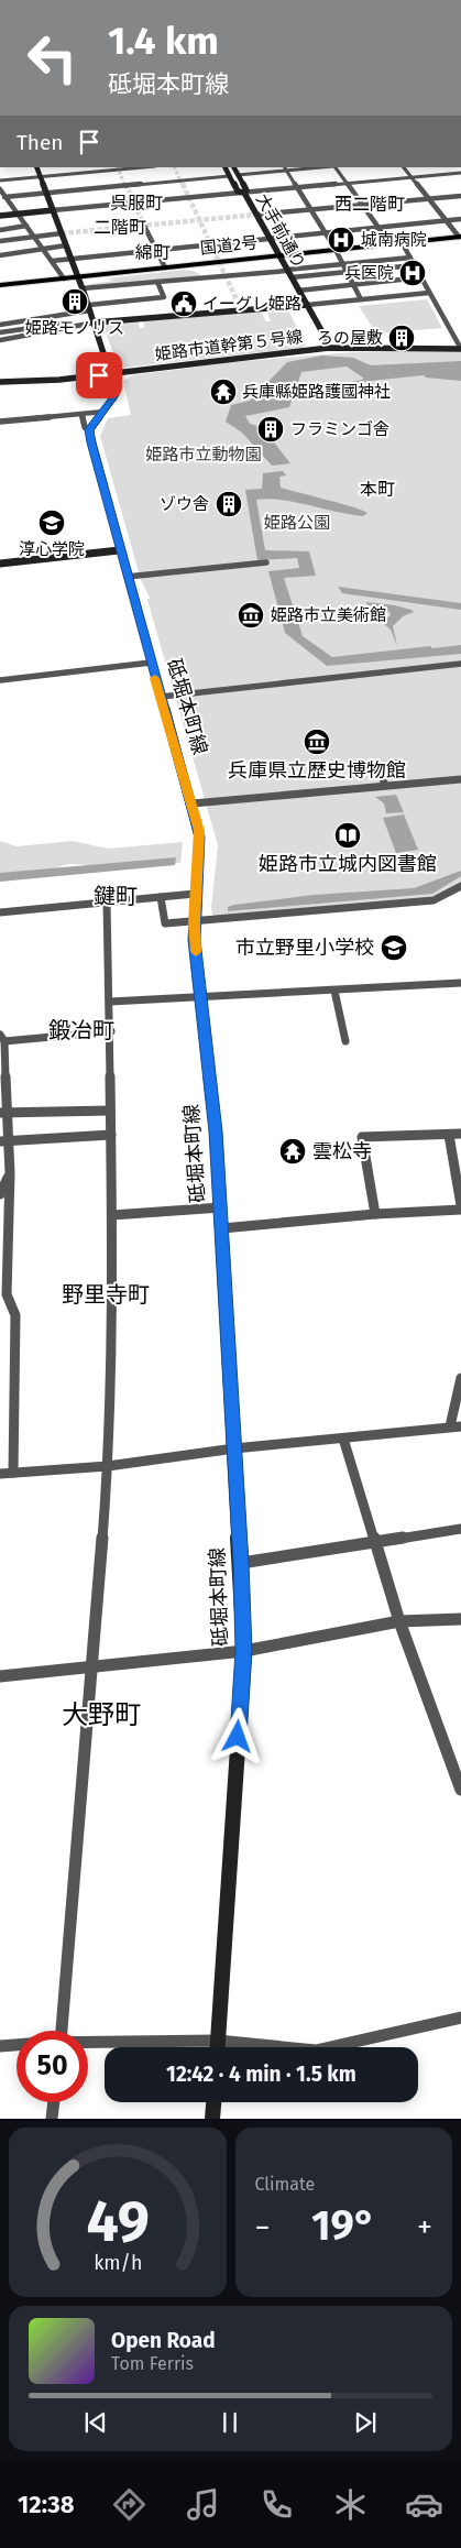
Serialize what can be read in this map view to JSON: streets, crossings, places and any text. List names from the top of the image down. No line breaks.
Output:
{"streets":{"highway":["国道2号"],"street":["大手前通り","姫路市道幹第５号線","砥堀本町線"]},"crossings":[["大手前通り","国道2号"]],"districts":["呉服町","西二階町","二階町","綿町","本町","鍵町","鍛冶町","野里寺町","大野町"],"parks":["姫路市立動物園","姫路公園"],"places":{"hospital":["城南病院","兵医院"],"building":["姫路モノリス","ろの屋敷","フラミンゴ舎","ゾウ舎"],"public building":["イーグレ姫路"],"temple":["兵庫縣姫路護國神社","雲松寺"],"school or university":["淳心学院","市立野里小学校"],"museum":["姫路市立美術館","兵庫県立歴史博物館"],"library":["姫路市立城内図書館"]},"page":{"turn":["1.4 km","砥堀本町線"],"then":"Then","limit":"50","trip":"12:42 · 4 min · 1.5 km","tile":"Climate","heat":["−","19°","+"],"song":["Open Road","Tom Ferris"],"tabs":"12:38","gauge":["49","km/h"]}}
